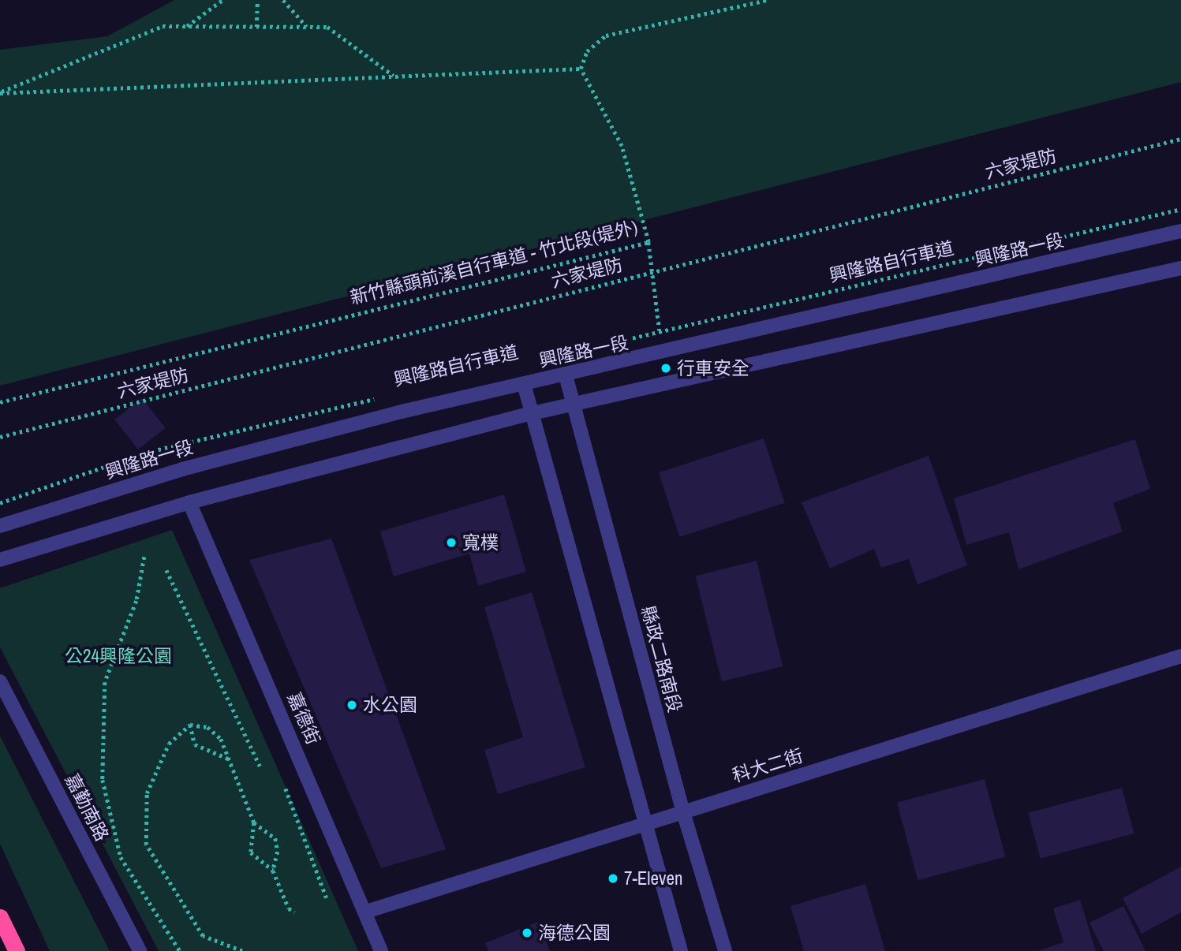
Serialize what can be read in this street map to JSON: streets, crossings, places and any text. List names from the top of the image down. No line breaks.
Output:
{"streets":{"street":["興隆路一段","縣政二路南段","嘉德街","科大二街","嘉勤南路"],"path":["六家堤防","興隆路自行車道","新竹縣頭前溪自行車道 - 竹北段(堤外)"]},"crossings":[["興隆路一段","縣政二路南段"],["縣政二路南段","科大二街"],["嘉德街","科大二街"]],"parks":["公24興隆公園"],"places":["行車安全","寬樸","水公園","7-Eleven","海德公園"]}
